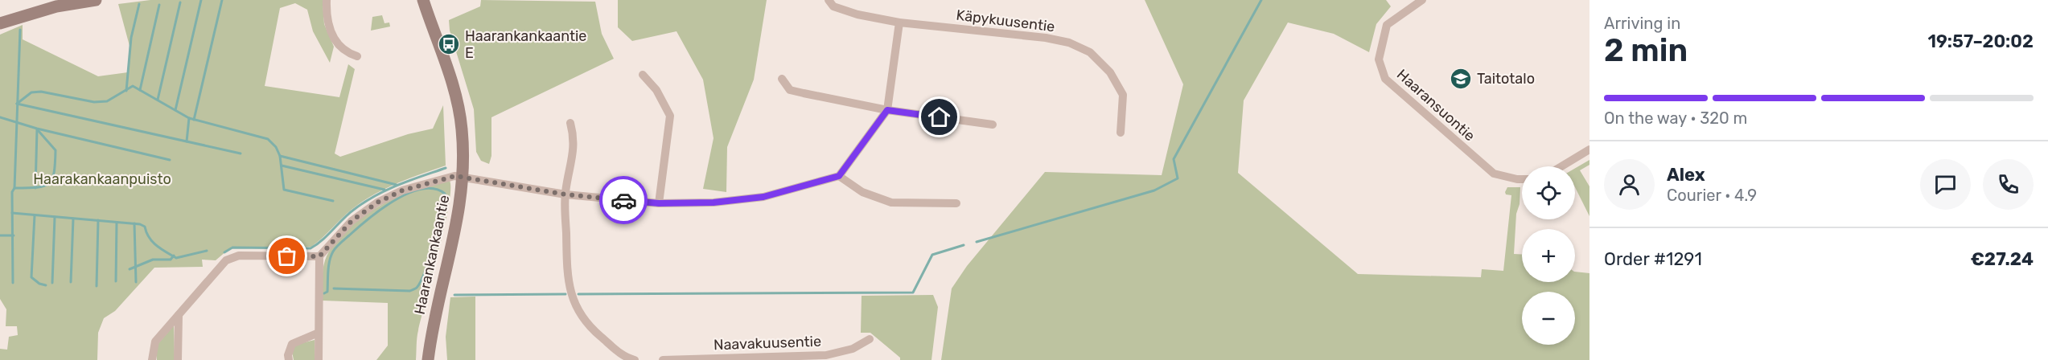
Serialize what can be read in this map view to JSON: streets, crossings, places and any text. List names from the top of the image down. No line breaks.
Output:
{"streets":{"street":["Käpykuusentie","Haaransuontie","Haarankankaantie","Naavakuusentie"]},"parks":["Haarakankaanpuisto"],"places":{"bus stop":["Haarankankaantie E"],"school or university":["Taitotalo"]},"page":{"heading":["2 min","Arriving in","19:57–20:02"],"panel":["Alex","Courier · 4.9","Order #1291","€27.24"],"bar":"On the way · 320 m","map_buttons":["+","−"]}}
